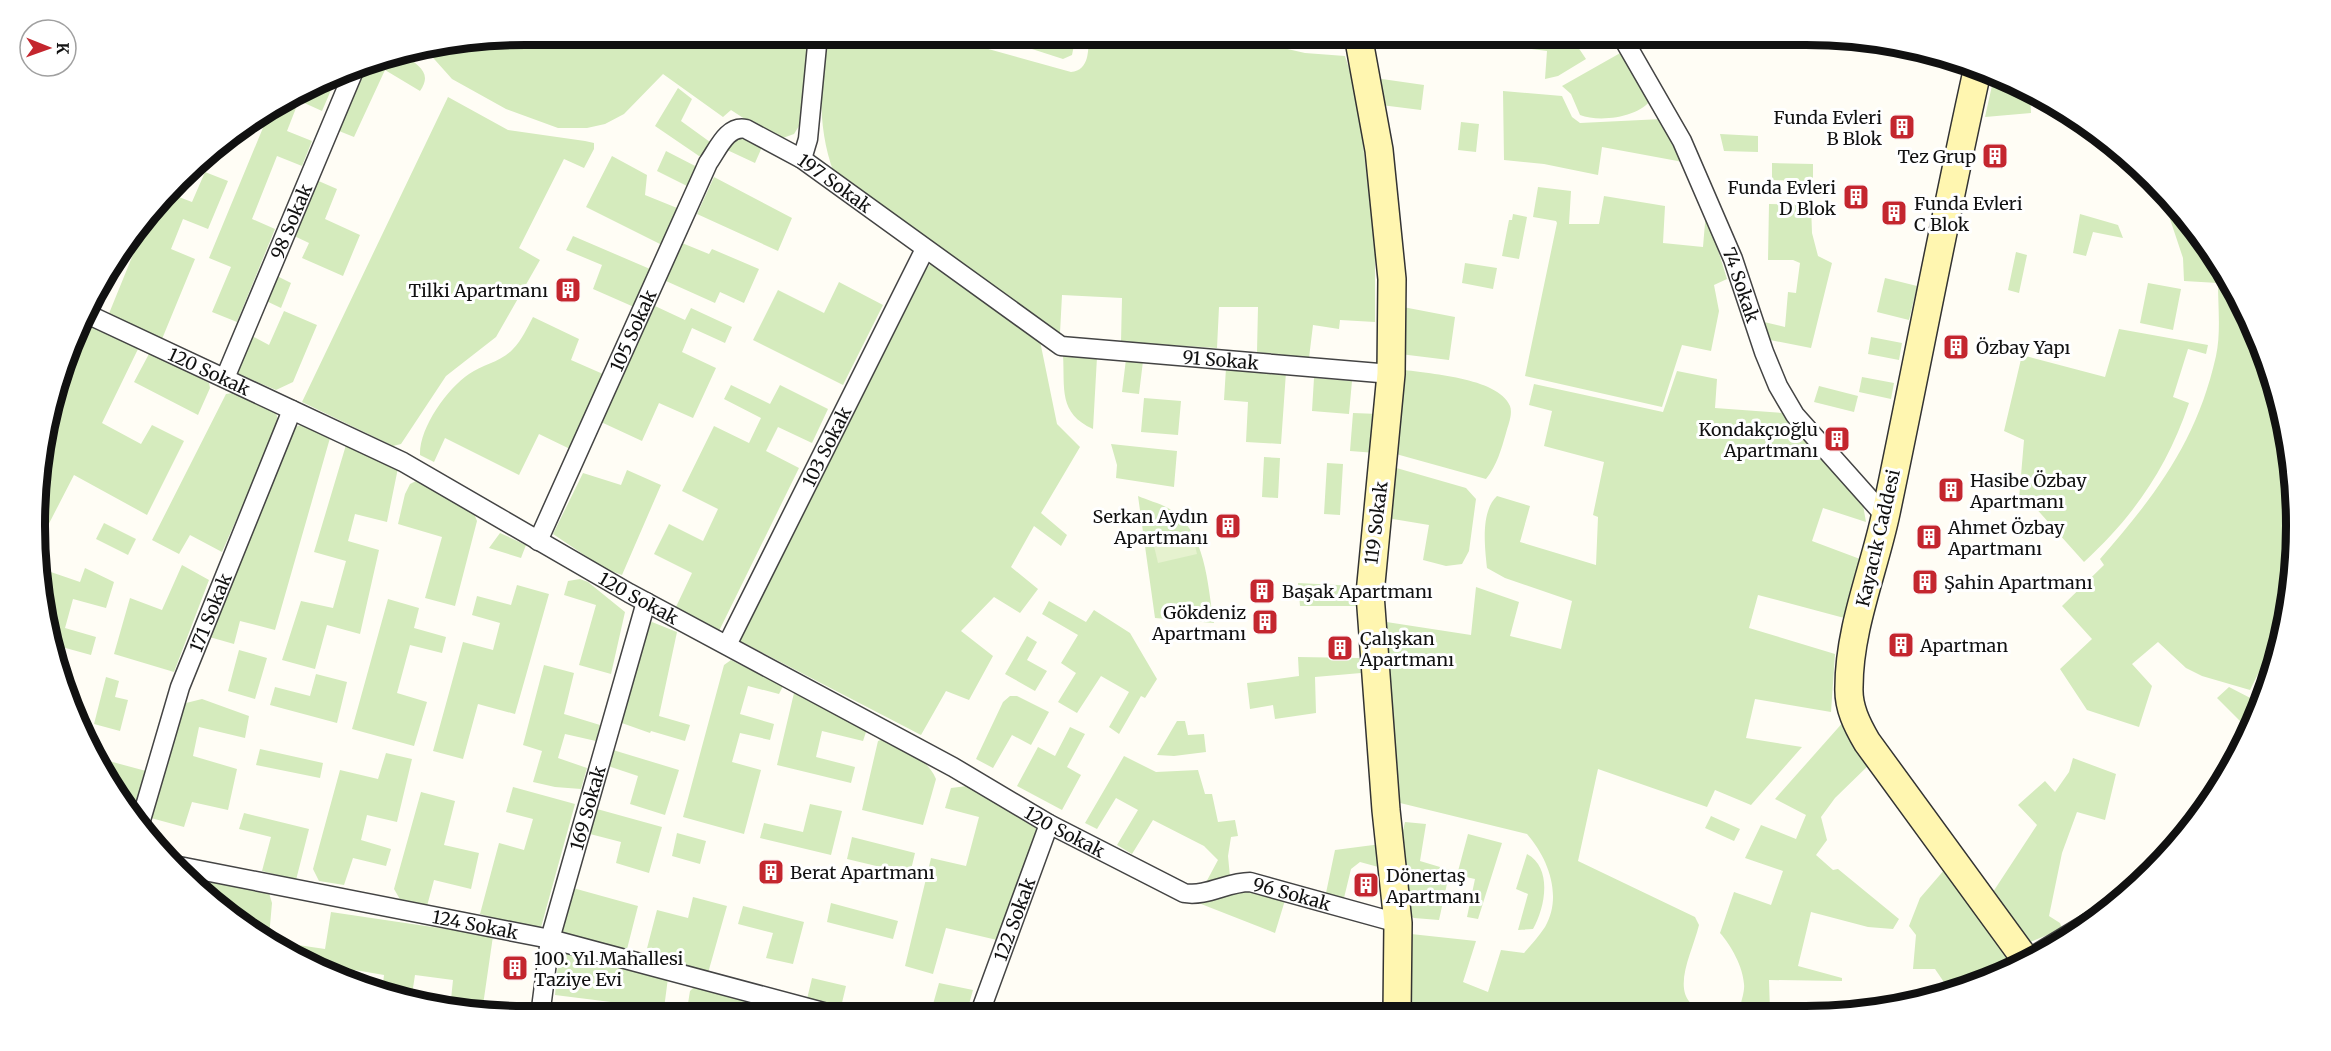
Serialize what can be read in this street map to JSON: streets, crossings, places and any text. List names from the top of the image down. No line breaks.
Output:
{"streets":{"street":["197 Sokak","98 Sokak","74 Sokak","105 Sokak","91 Sokak","120 Sokak","103 Sokak","119 Sokak","Kayacık Caddesi","171 Sokak","169 Sokak","96 Sokak","122 Sokak","124 Sokak"]},"crossings":[["197 Sokak","105 Sokak"],["197 Sokak","91 Sokak"],["197 Sokak","103 Sokak"],["98 Sokak","120 Sokak"],["74 Sokak","Kayacık Caddesi"],["105 Sokak","120 Sokak"],["91 Sokak","119 Sokak"],["120 Sokak","103 Sokak"],["120 Sokak","171 Sokak"],["120 Sokak","169 Sokak"],["120 Sokak","96 Sokak"],["120 Sokak","122 Sokak"],["119 Sokak","96 Sokak"],["169 Sokak","124 Sokak"]],"places":{"building":["Funda Evleri B Blok","Tez Grup","Funda Evleri D Blok","Funda Evleri C Blok","Tilki Apartmanı","Özbay Yapı","Kondakçıoğlu Apartmanı","Hasibe Özbay Apartmanı","Serkan Aydın Apartmanı","Ahmet Özbay Apartmanı","Şahin Apartmanı","Başak Apartmanı","Gökdeniz Apartmanı","Apartman","Çalışkan Apartmanı","Berat Apartmanı","Dönertaş Apartmanı","100. Yıl Mahallesi Taziye Evi"]},"north":"right"}
